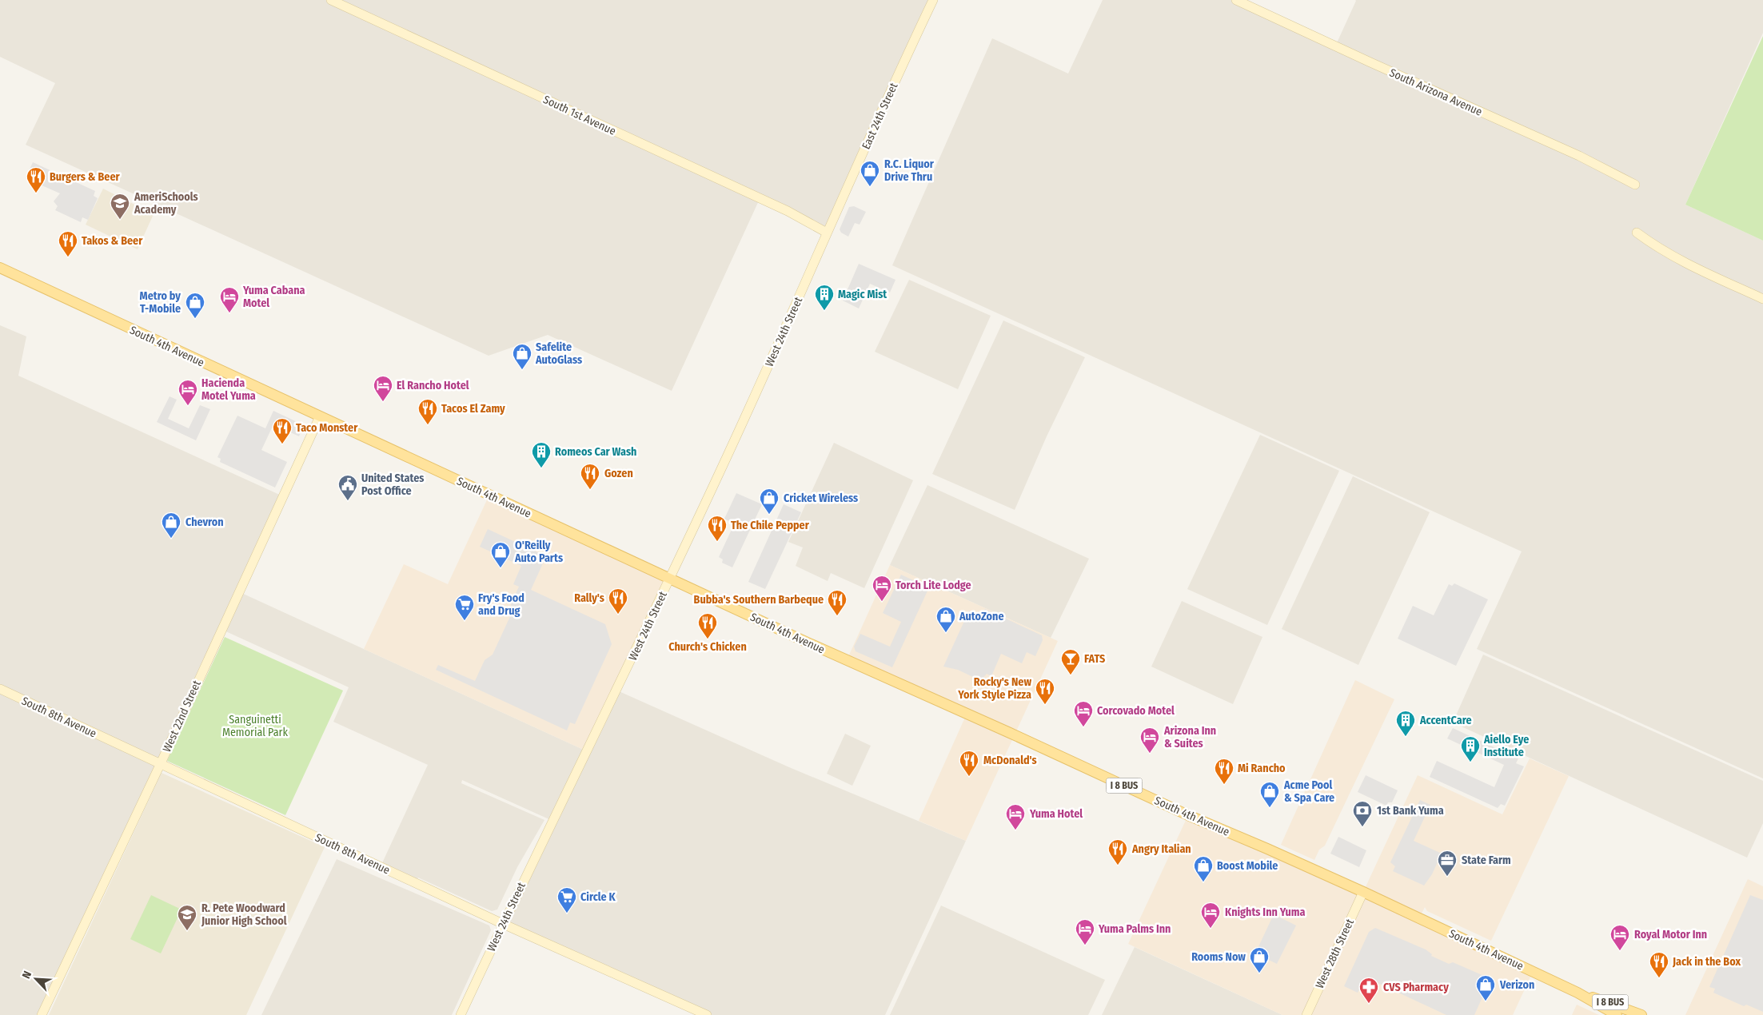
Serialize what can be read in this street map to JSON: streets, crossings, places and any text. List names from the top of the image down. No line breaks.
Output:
{"streets":{"main road":["South 4th Avenue","I 8 BUS"],"street":["South Arizona Avenue","South 1st Avenue","East 24th Street","West 24th Street","West 22nd Street","South 8th Avenue","West 28th Street"]},"crossings":[["South 1st Avenue","East 24th Street"],["South 1st Avenue","West 24th Street"],["East 24th Street","West 24th Street"],["West 24th Street","South 4th Avenue"],["West 24th Street","South 8th Avenue"],["South 4th Avenue","West 22nd Street"],["South 4th Avenue","West 28th Street"],["West 22nd Street","South 8th Avenue"]],"parks":["Sanguinetti Memorial Park"],"places":{"shop":["R.C. Liquor Drive Thru","Metro by T-Mobile","Safelite AutoGlass","Cricket Wireless","Chevron","O'Reilly Auto Parts","AutoZone","Acme Pool & Spa Care","Boost Mobile","Rooms Now","Verizon"],"restaurant":["Burgers & Beer","Takos & Beer","Tacos El Zamy","Taco Monster","Gozen","The Chile Pepper","Rally's","Bubba's Southern Barbeque","Church's Chicken","Rocky's New York Style Pizza","McDonald's","Mi Rancho","Angry Italian","Jack in the Box"],"school or university":["AmeriSchools Academy","R. Pete Woodward Junior High School"],"building":["Magic Mist","Romeos Car Wash","AccentCare","Aiello Eye Institute"],"hotel":["Yuma Cabana Motel","El Rancho Hotel","Hacienda Motel Yuma","Torch Lite Lodge","Corcovado Motel","Arizona Inn & Suites","Yuma Hotel","Knights Inn Yuma","Yuma Palms Inn","Royal Motor Inn"],"public building":["United States Post Office"],"supermarket":["Fry's Food and Drug","Circle K"],"bar":["FATS"],"bank":["1st Bank Yuma"],"office":["State Farm"],"pharmacy":["CVS Pharmacy"]},"north":"top left"}
